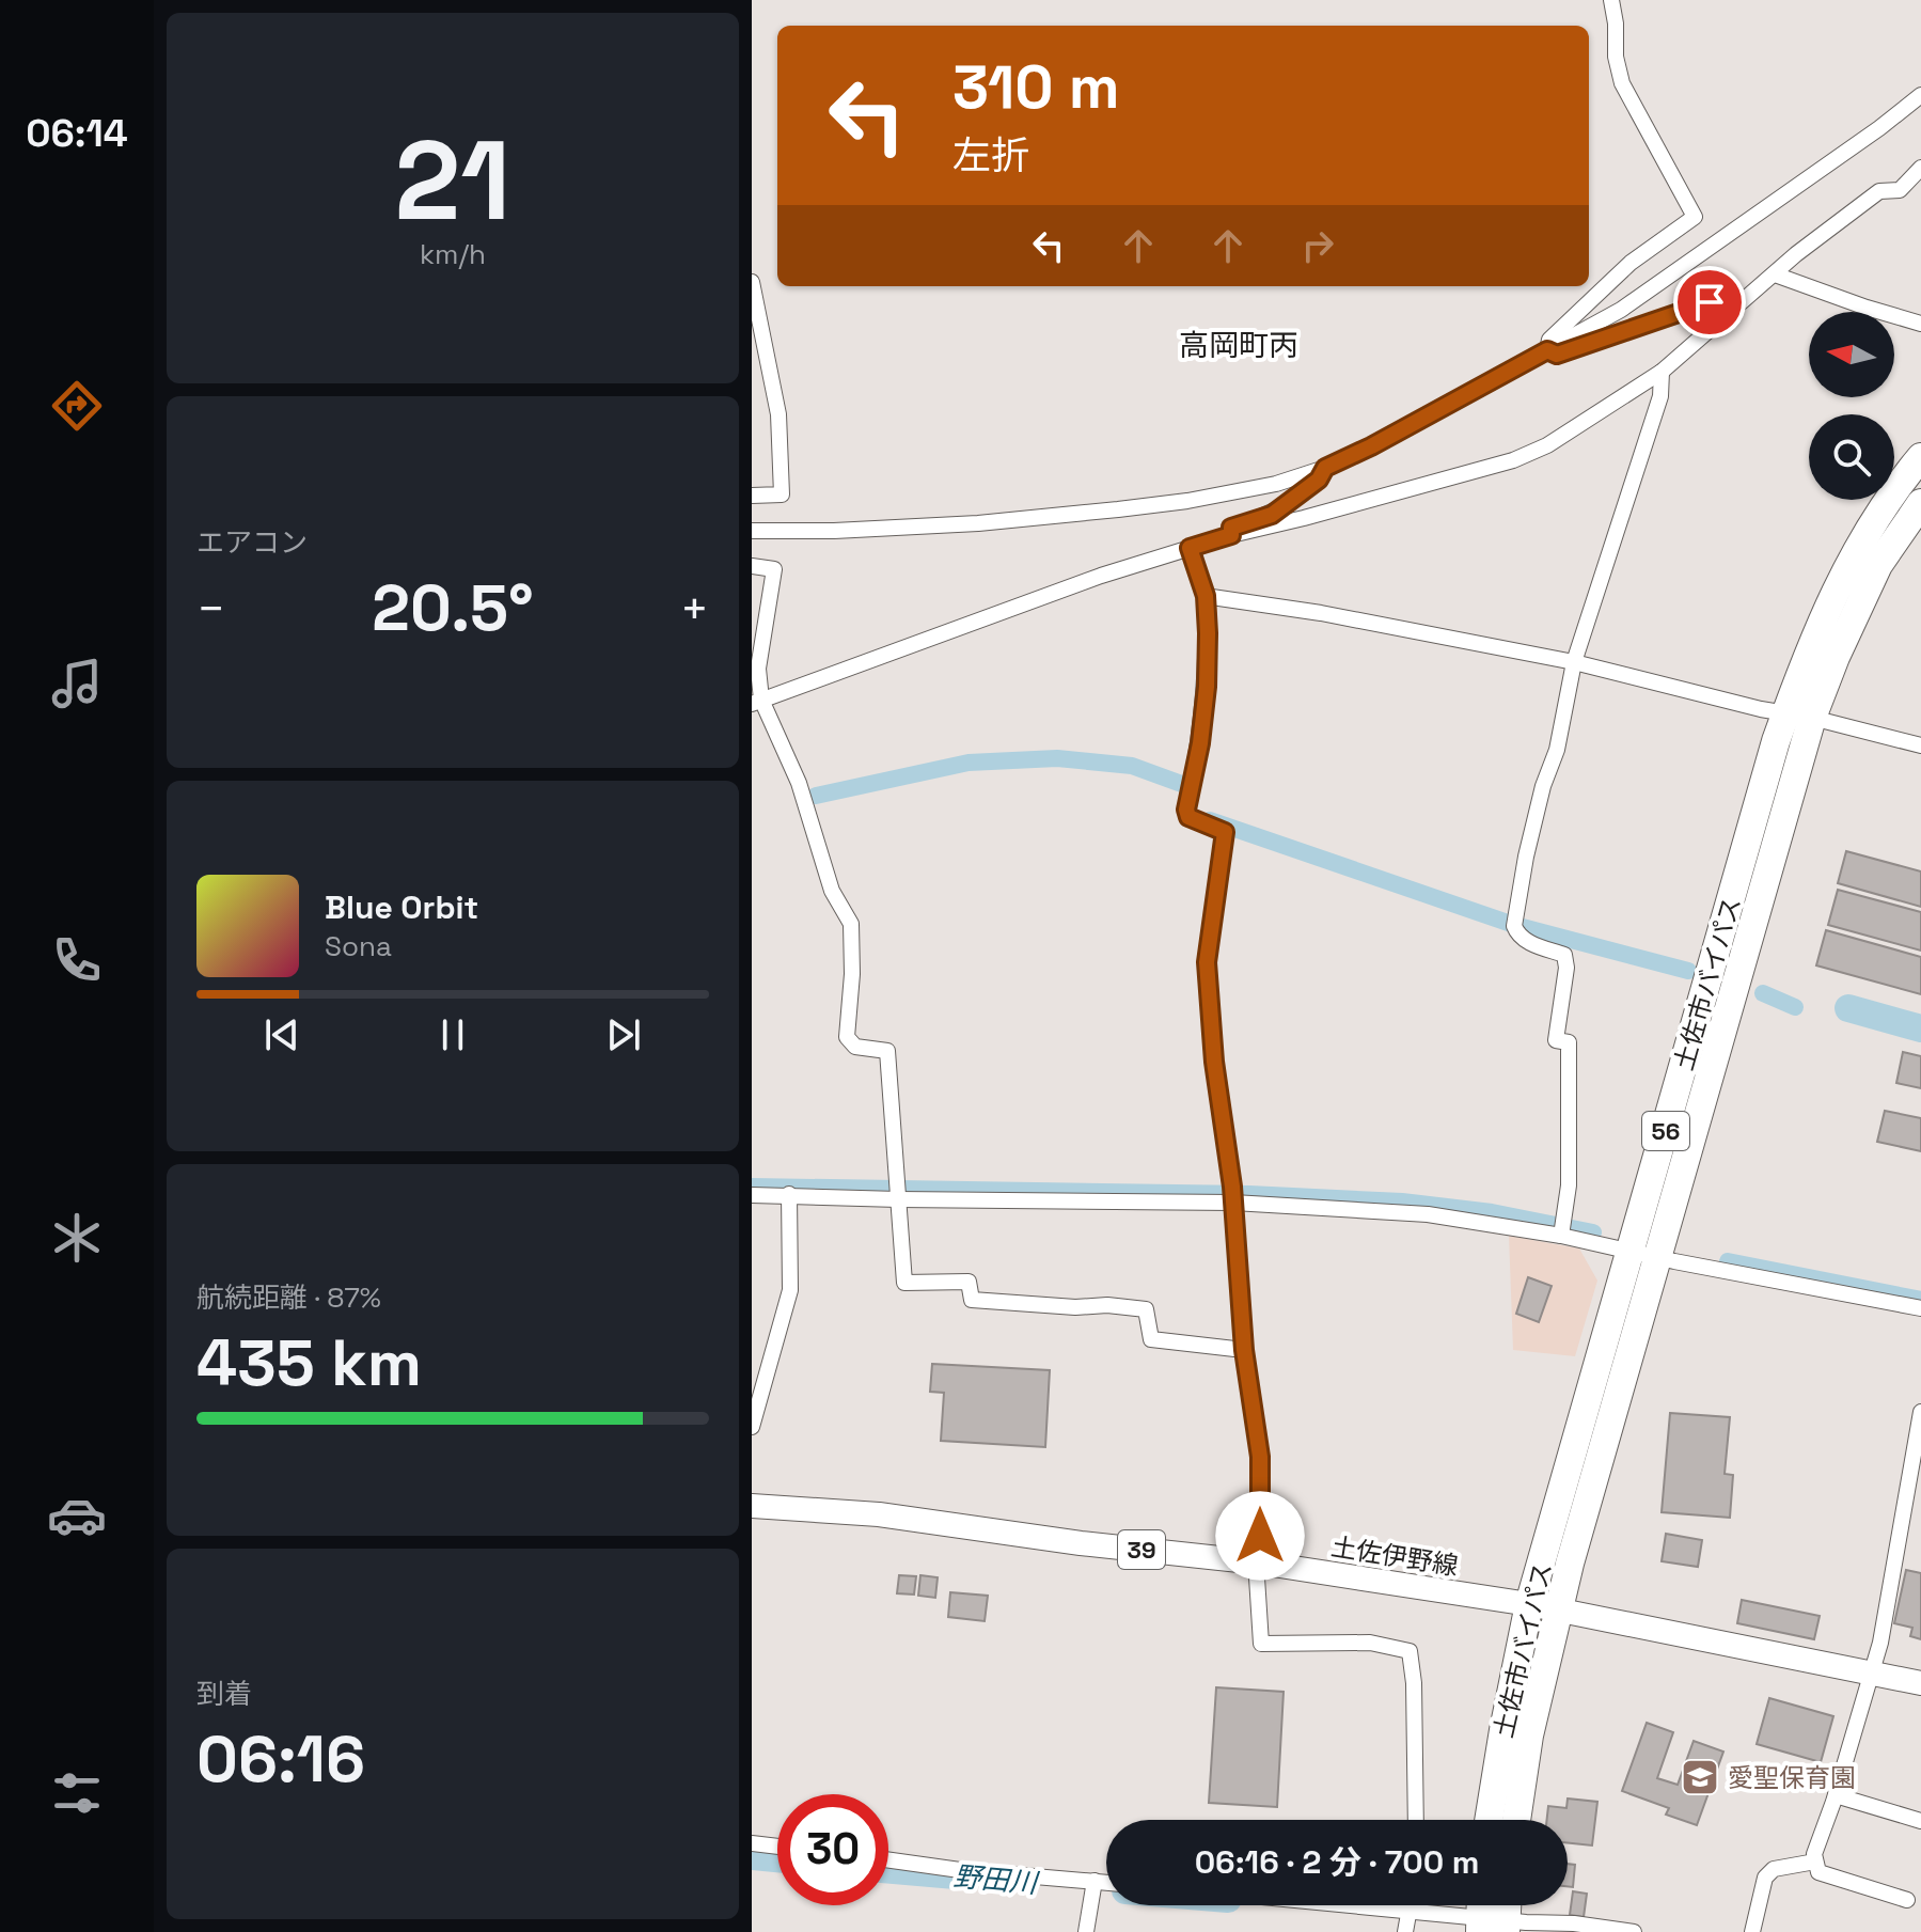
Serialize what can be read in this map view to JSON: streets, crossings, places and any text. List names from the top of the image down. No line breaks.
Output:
{"streets":{"highway":["土佐市バイパス","56"],"main road":["39","土佐伊野線"]},"crossings":[["土佐市バイパス","土佐伊野線"]],"districts":["高岡町丙"],"water":["野田川"],"places":{"school or university":["愛聖保育園"]},"north":"left","page":{"tabs":"06:14","tile":[["21","km/h"],"エアコン",["航続距離 · 87%","435 km"],["到着","06:16"]],"turn":["310 m","左折"],"heat":["−","20.5°","+"],"song":["Blue Orbit","Sona"],"limit":"30","trip":"06:16 · 2 分 · 700 m"}}
